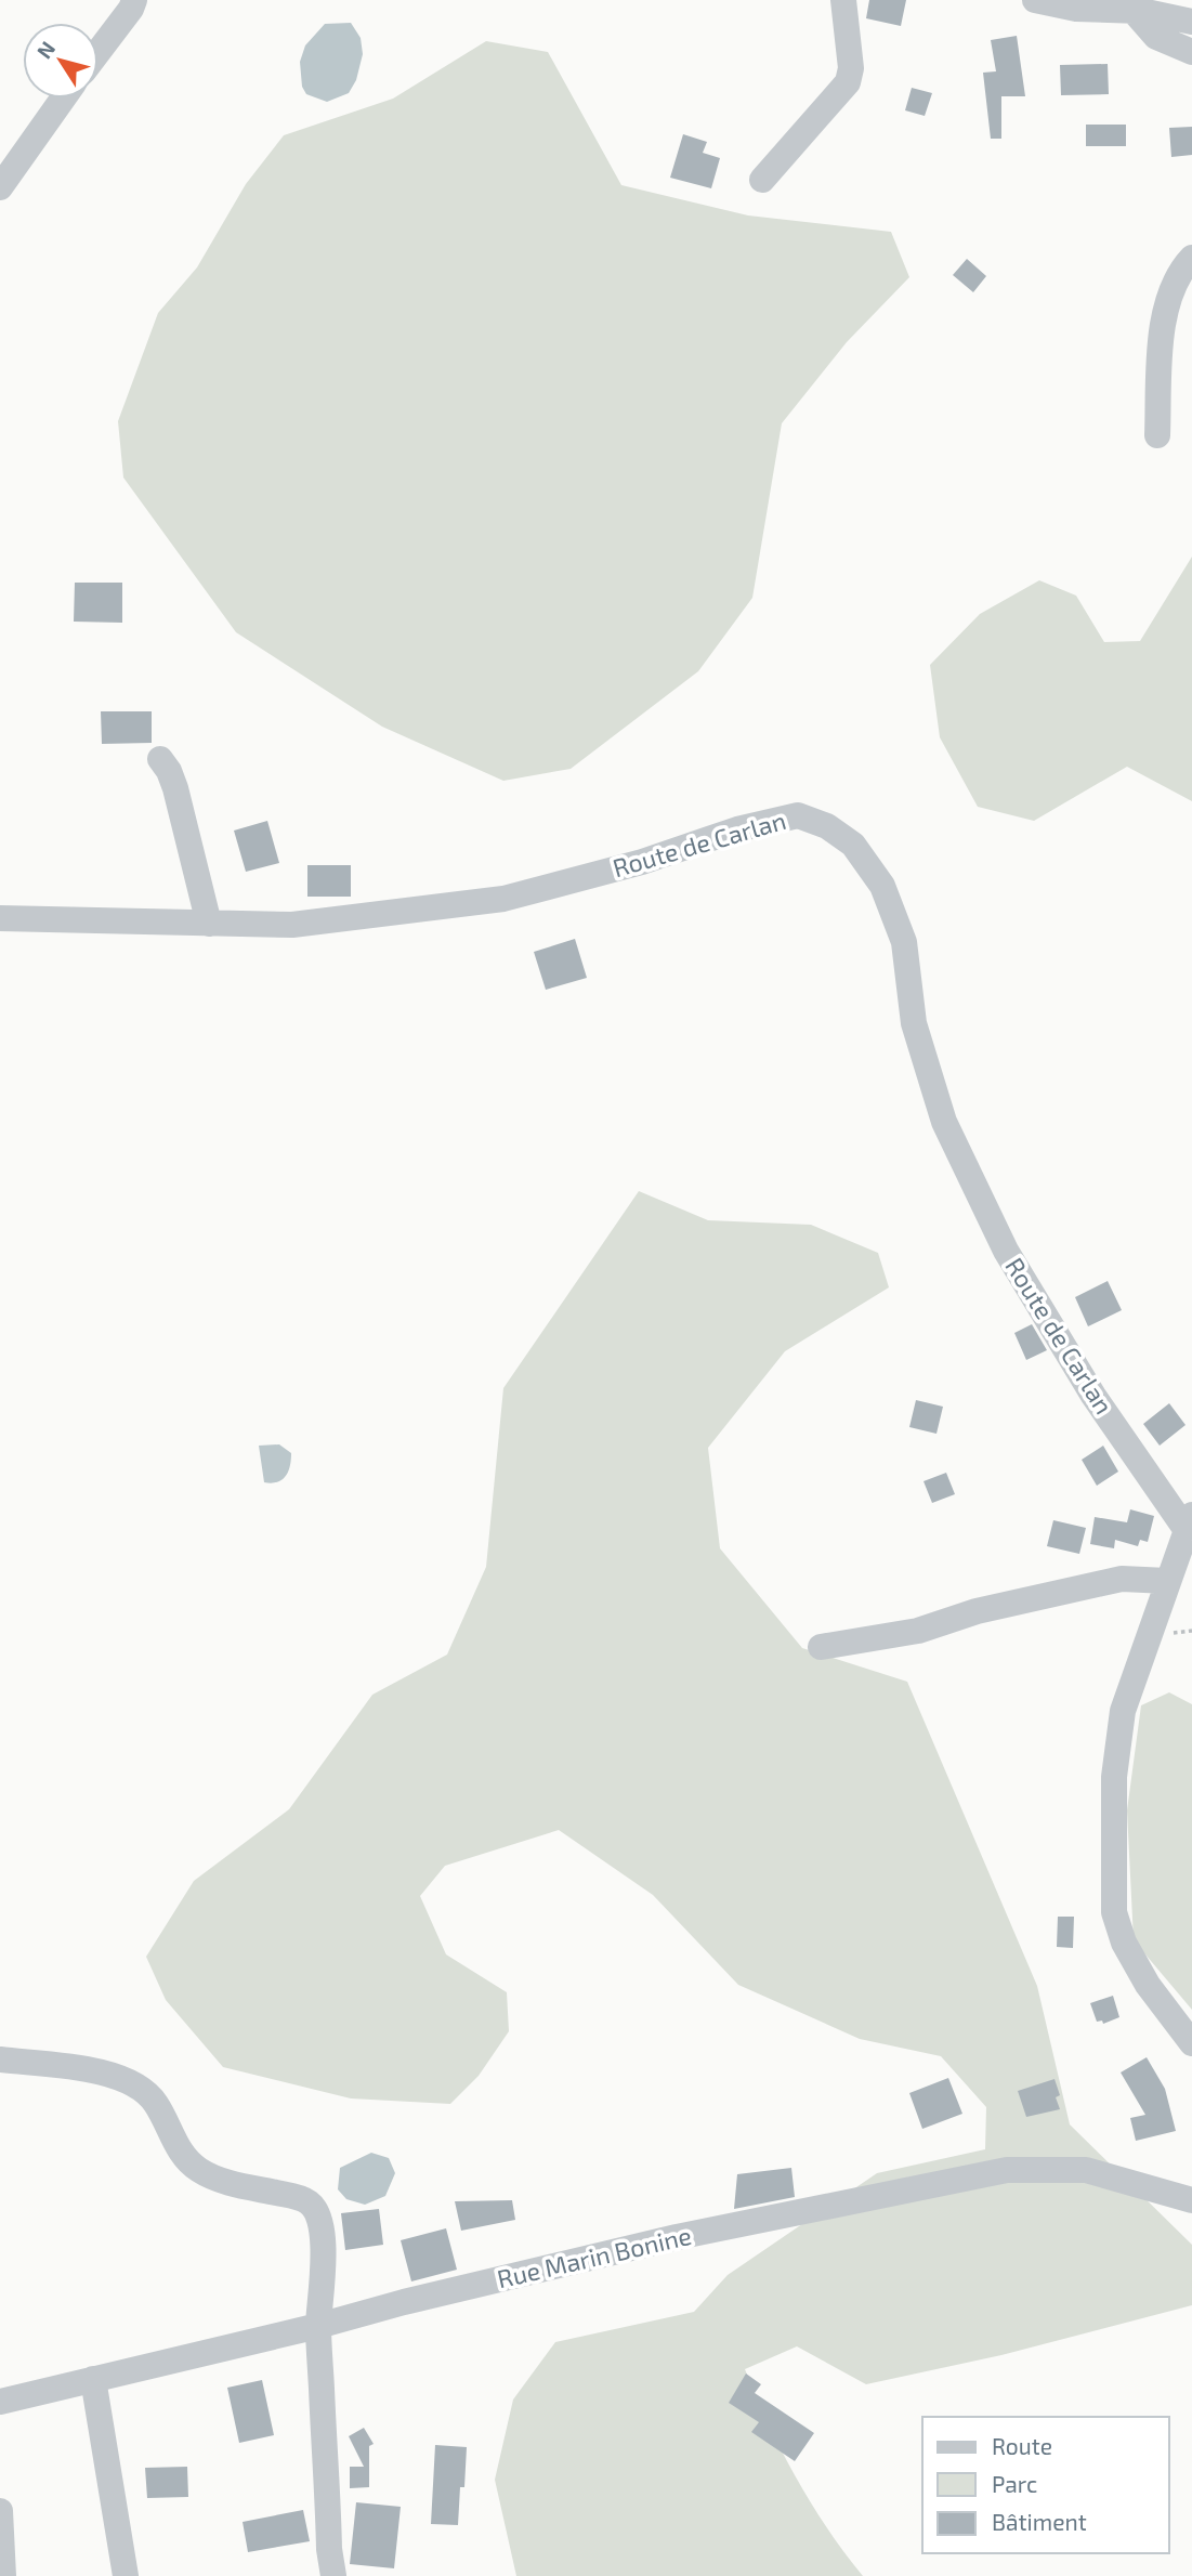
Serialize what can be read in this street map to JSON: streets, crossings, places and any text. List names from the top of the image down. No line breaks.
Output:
{"streets":{"street":["Route de Carlan","Rue Marin Bonine"]},"legend":["Route","Parc","Bâtiment"],"north":"top left"}
